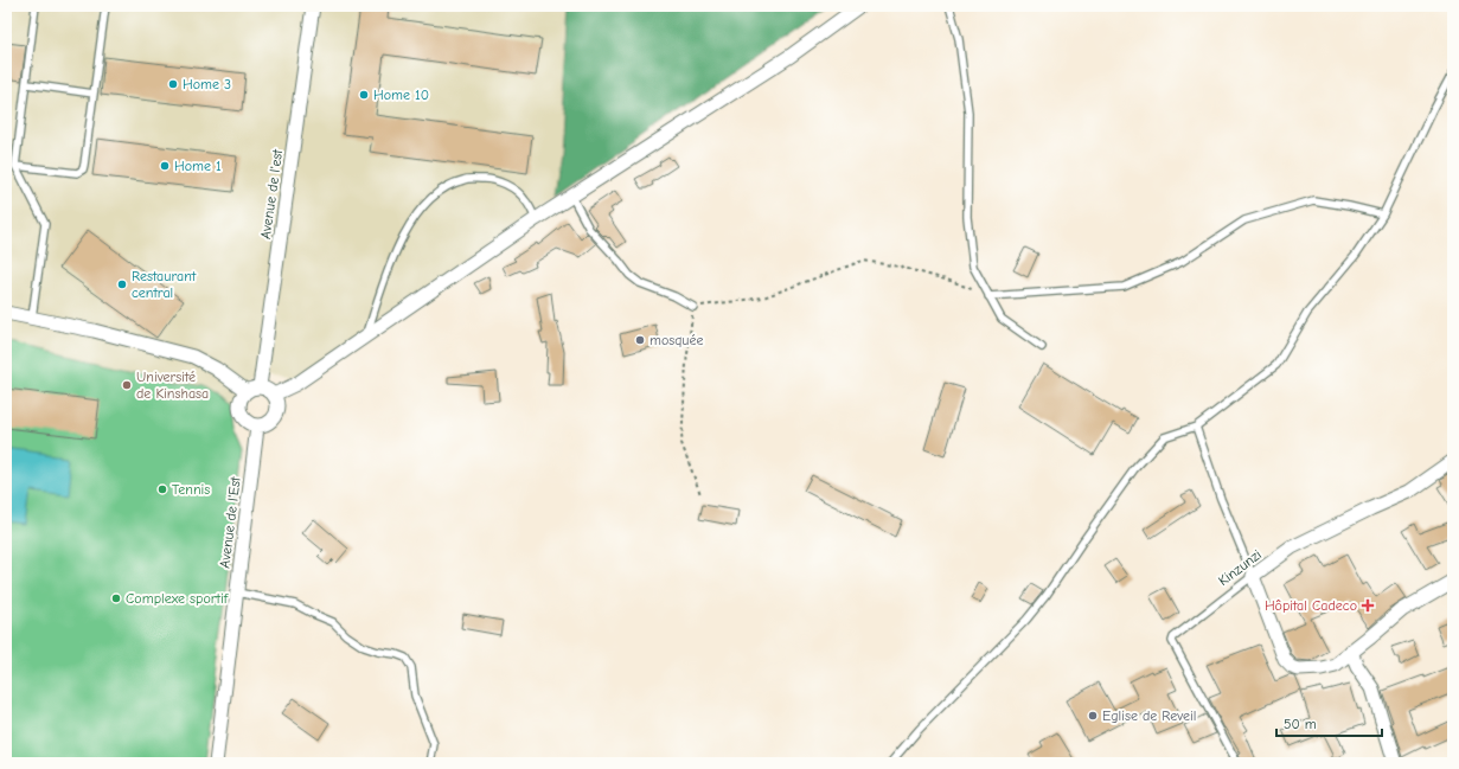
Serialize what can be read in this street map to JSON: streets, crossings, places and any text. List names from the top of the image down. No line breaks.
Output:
{"streets":{"street":["Avenue de l'est","Avenue de l'Est","Kinzunzi"]},"crossings":[["Avenue de l'est","Avenue de l'Est"]],"places":{"other":["Home 3","Home 10","Home 1","Restaurant central","mosquée","Université de Kinshasa","Tennis","Complexe sportif","Eglise de Reveil"],"health":["Hôpital Cadeco"]},"scale_bar":"50 m"}
